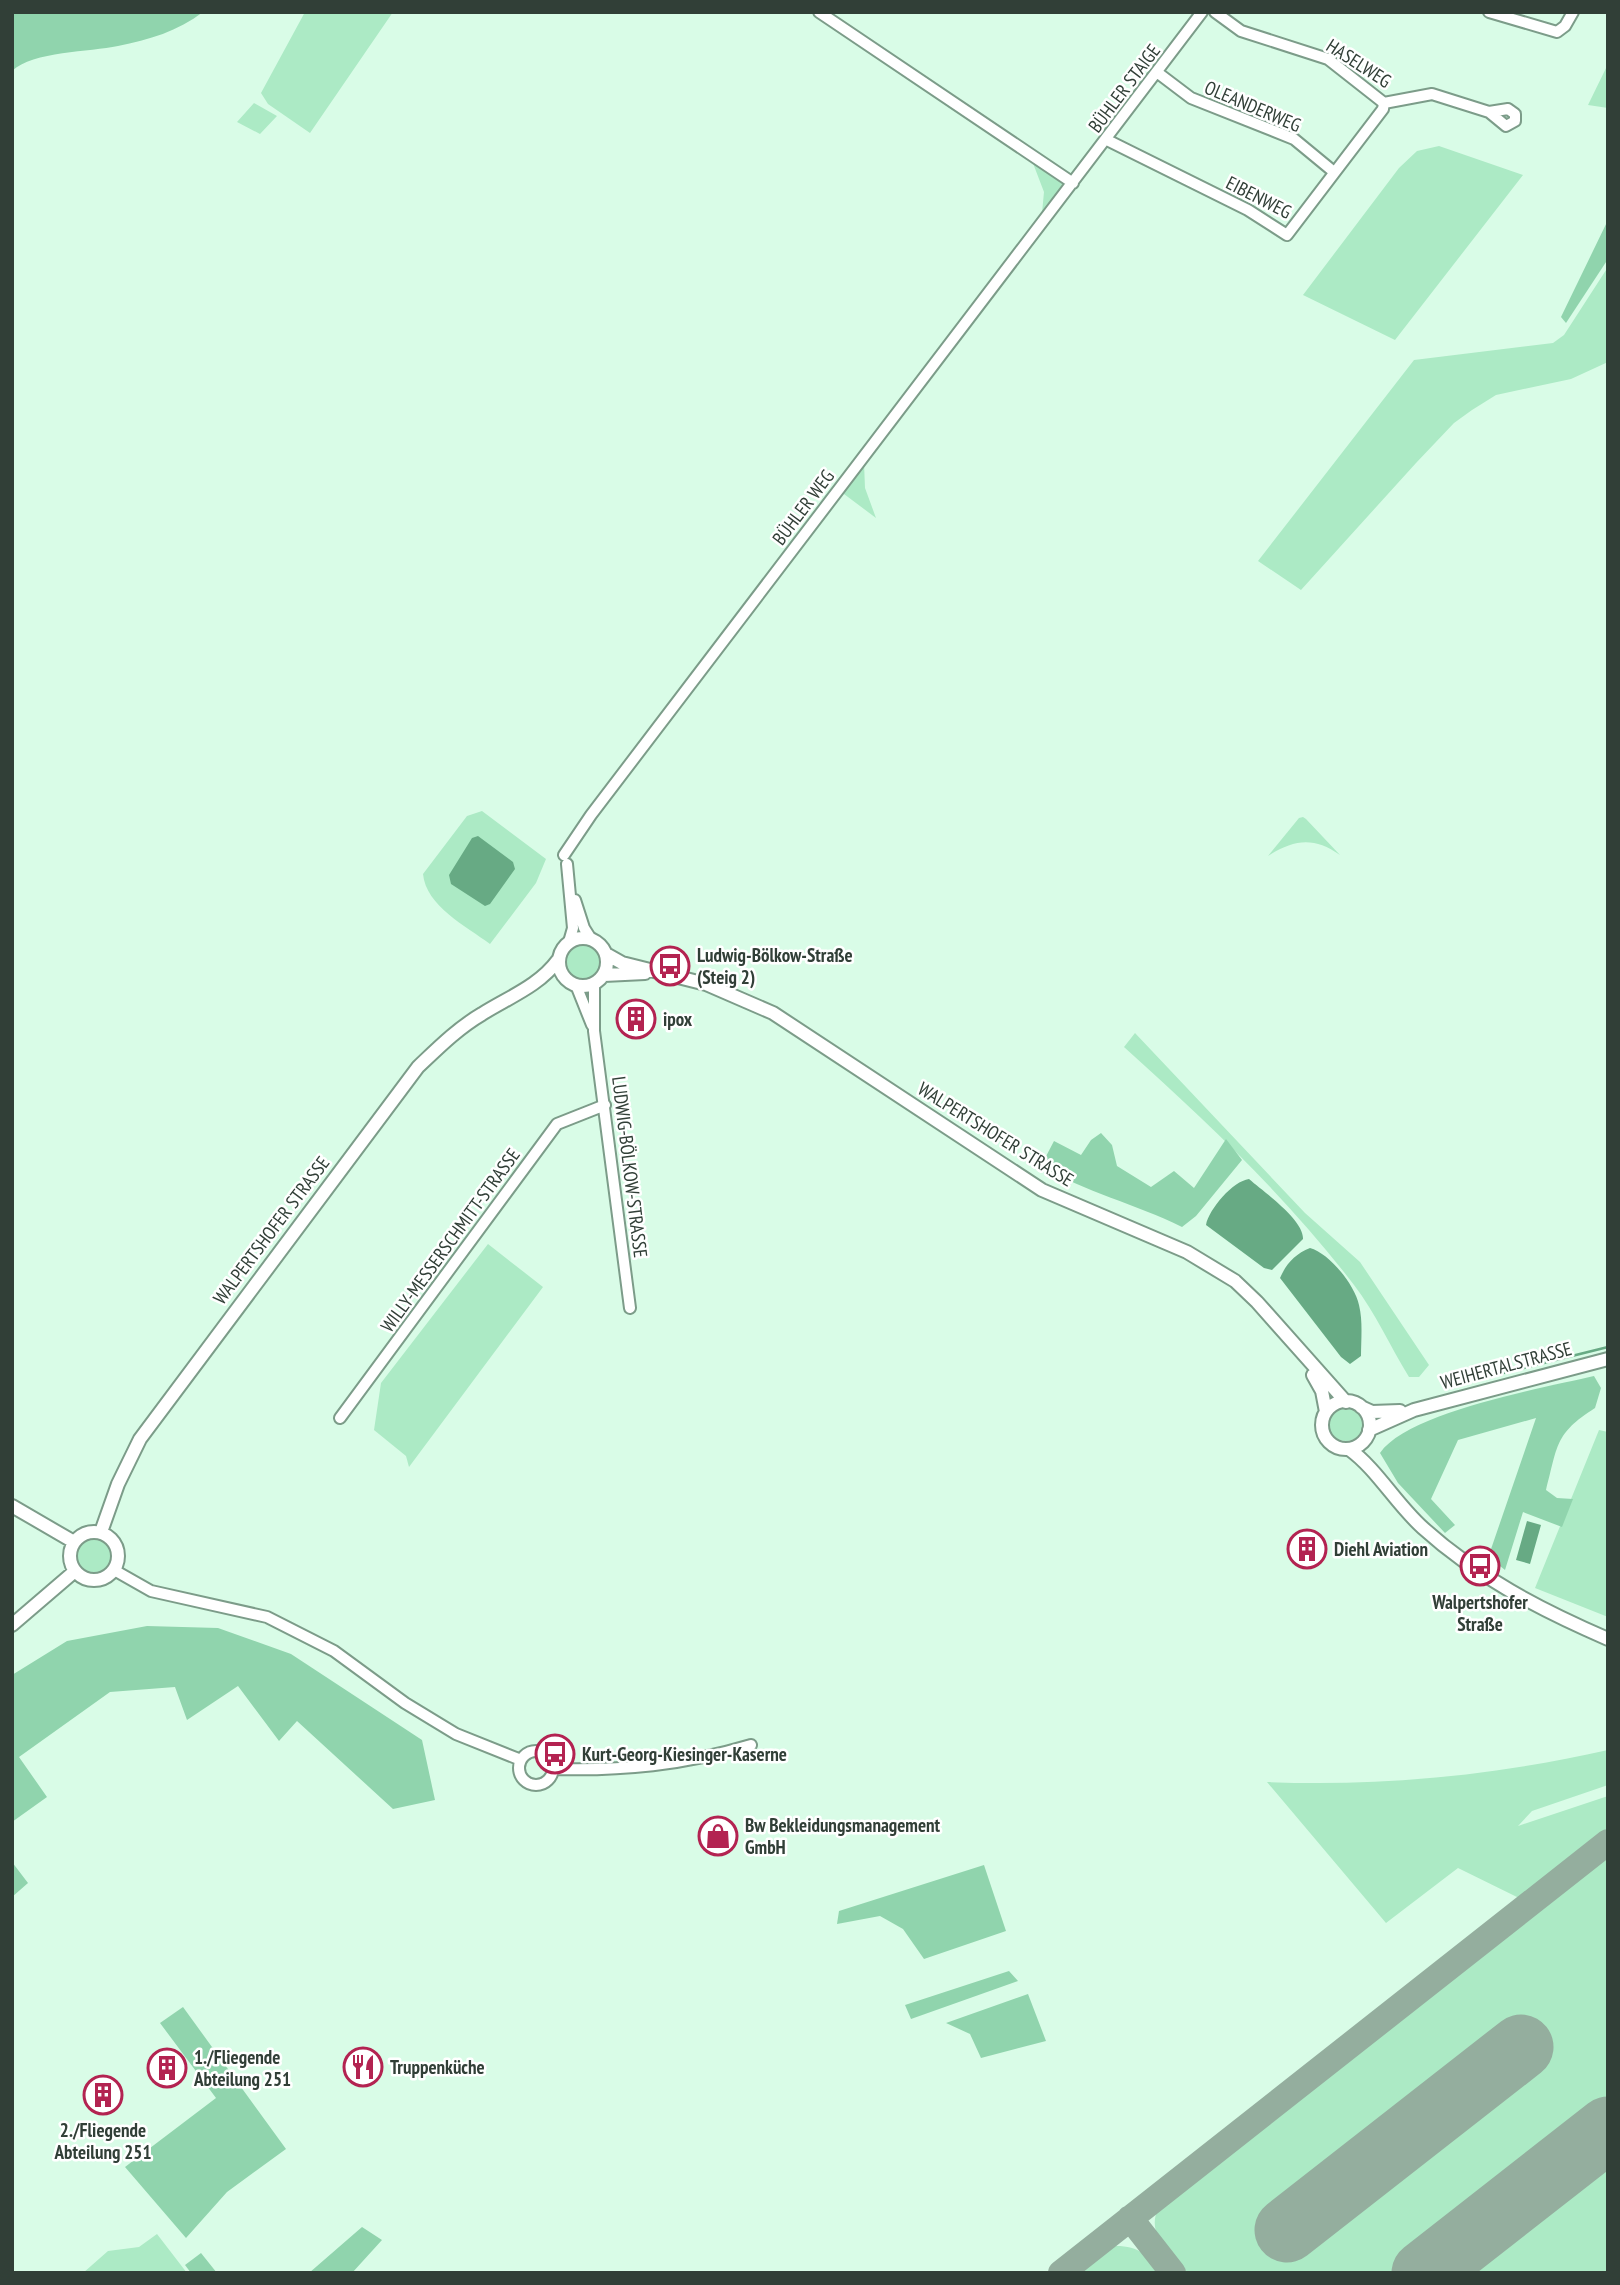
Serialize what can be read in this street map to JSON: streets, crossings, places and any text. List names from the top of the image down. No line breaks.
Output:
{"streets":{"street":["HASELWEG","BÜHLER STAIGE","OLEANDERWEG","EIBENWEG","BÜHLER WEG","WALPERTSHOFER STRASSE","LUDWIG-BÖLKOW-STRASSE","WILLY-MESSERSCHMITT-STRASSE","WEIHERTALSTRASSE"]},"crossings":[["HASELWEG","EIBENWEG"],["BÜHLER STAIGE","OLEANDERWEG"],["BÜHLER STAIGE","EIBENWEG"],["BÜHLER STAIGE","BÜHLER WEG"],["OLEANDERWEG","EIBENWEG"],["BÜHLER WEG","WALPERTSHOFER STRASSE"],["BÜHLER WEG","LUDWIG-BÖLKOW-STRASSE"],["WALPERTSHOFER STRASSE","LUDWIG-BÖLKOW-STRASSE"],["WALPERTSHOFER STRASSE","WEIHERTALSTRASSE"],["LUDWIG-BÖLKOW-STRASSE","WILLY-MESSERSCHMITT-STRASSE"]],"places":{"bus stop":["Ludwig-Bölkow-Straße (Steig 2)","Walpertshofer Straße","Kurt-Georg-Kiesinger-Kaserne"],"building":["ipox","Diehl Aviation","1./Fliegende Abteilung 251","2./Fliegende Abteilung 251"],"shop":["Bw Bekleidungsmanagement GmbH"],"restaurant":["Truppenküche"]}}
